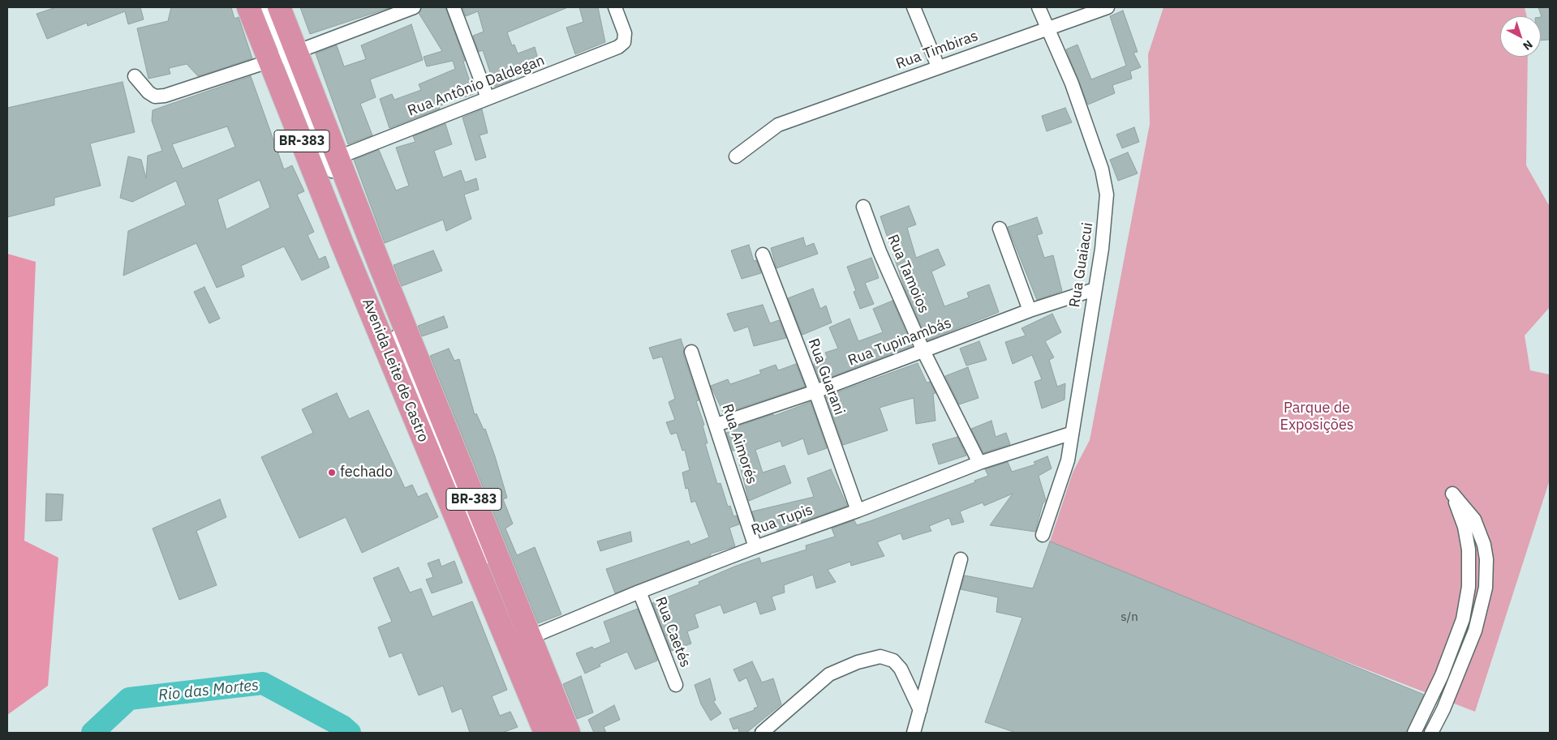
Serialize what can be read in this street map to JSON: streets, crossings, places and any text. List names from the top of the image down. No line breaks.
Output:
{"streets":{"highway":["BR-383","Avenida Leite de Castro"],"street":["Rua Timbiras","Rua Antônio Daldegan","Rua Guaiacui","Rua Tamoios","Rua Tupinambás","Rua Guarani","Rua Aimorés","Rua Tupis","Rua Caetés"]},"crossings":[["Rua Timbiras","Rua Guaiacui"],["Rua Antônio Daldegan","Avenida Leite de Castro"],["Rua Guaiacui","Rua Tupinambás"],["Rua Guaiacui","Rua Tupis"],["Rua Tamoios","Rua Tupinambás"],["Rua Tamoios","Rua Tupis"],["Rua Tupinambás","Rua Guarani"],["Rua Tupinambás","Rua Aimorés"],["Avenida Leite de Castro","Rua Tupis"],["Rua Guarani","Rua Tupis"],["Rua Aimorés","Rua Tupis"],["Rua Tupis","Rua Caetés"]],"water":["Rio das Mortes"],"parks":["Parque de Exposições"],"places":["fechado"],"house_numbers":["s/n"],"north":"bottom right"}
